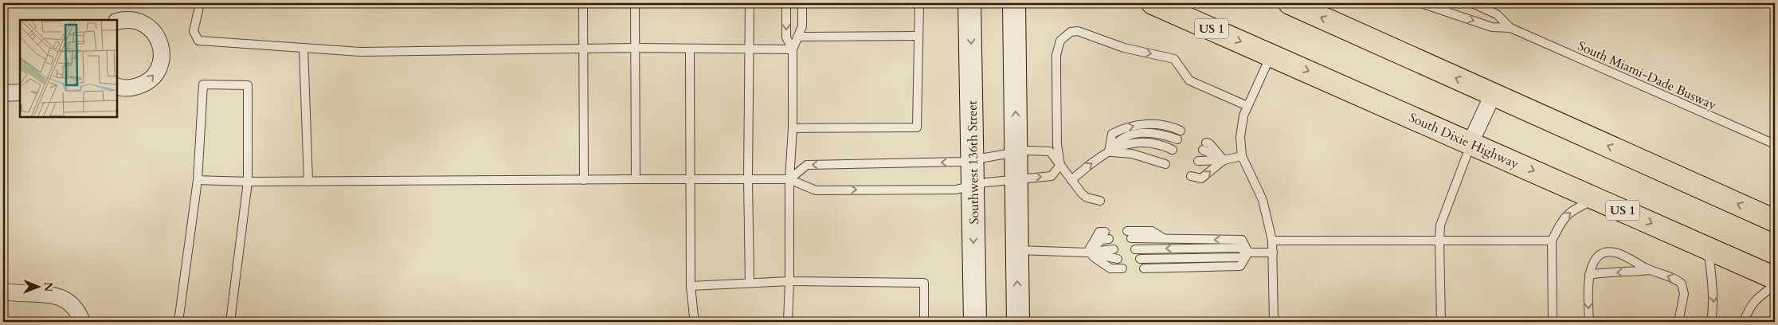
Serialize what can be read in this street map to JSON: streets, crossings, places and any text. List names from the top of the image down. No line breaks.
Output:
{"streets":{"highway":["US 1","South Dixie Highway"],"street":["Southwest 136th Street"],"lane":["South Miami-Dade Busway"]},"north":"right"}
